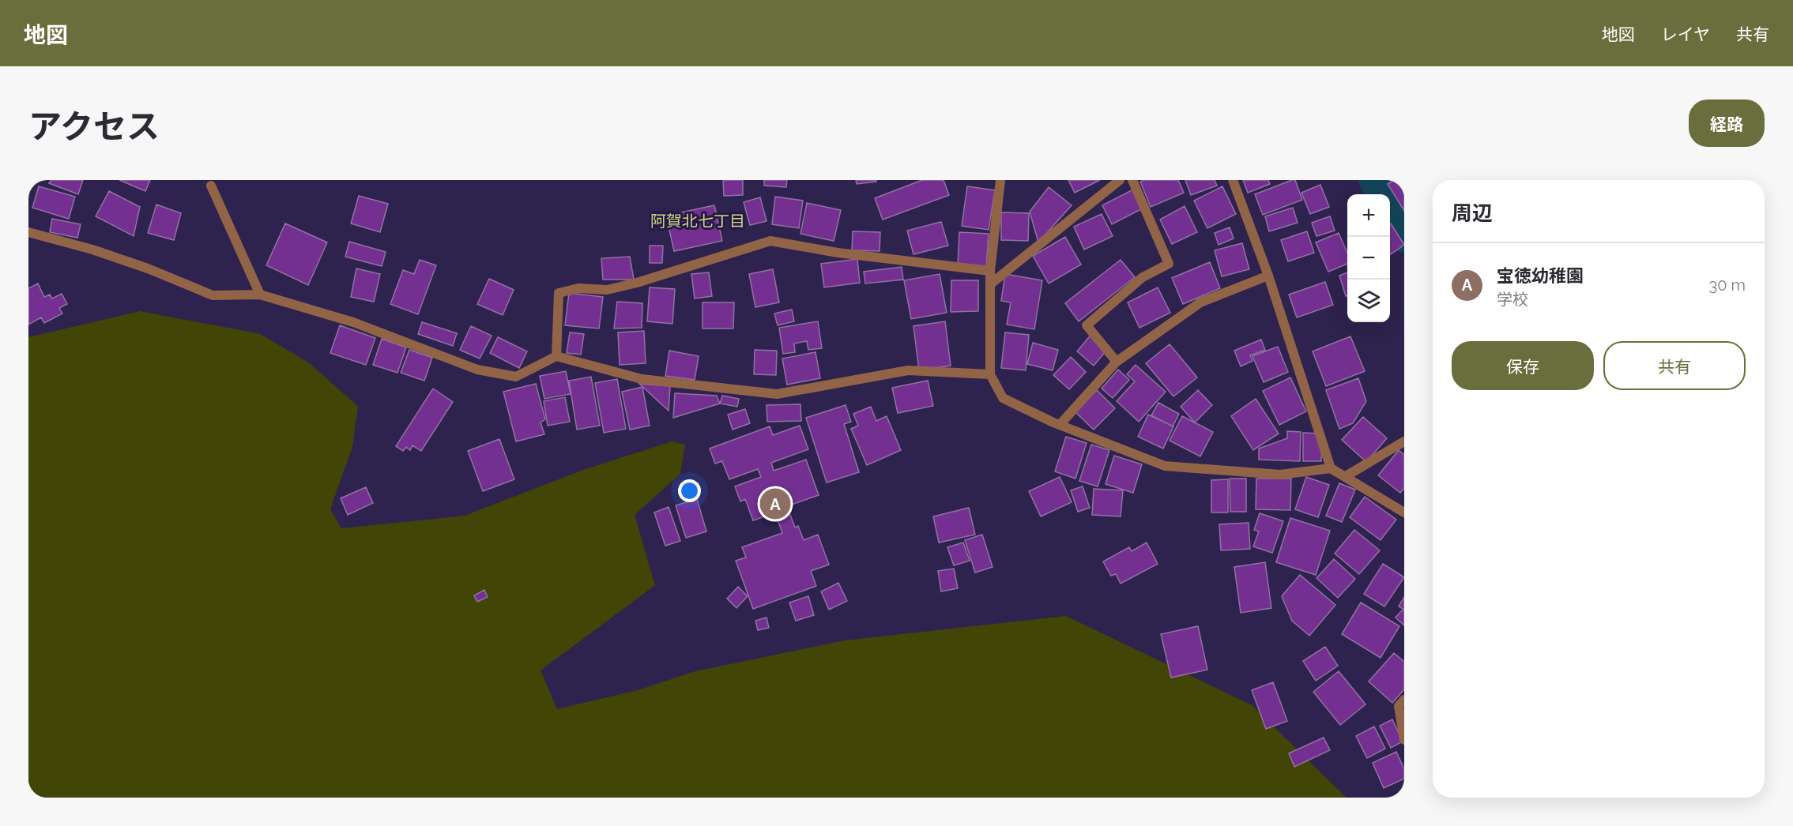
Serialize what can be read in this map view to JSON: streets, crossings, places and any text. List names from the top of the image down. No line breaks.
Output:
{"districts":["阿賀北七丁目"],"page":{"header":"地図","nav":["地図","レイヤ","共有"],"title":"アクセス","buttons":["経路",["保存","共有"]],"heading":"周辺","map_buttons":["+","−"],"list":[{"mark":"A","name":"宝徳幼稚園","note":"学校","value":"30 m"}],"pins":"A"}}
